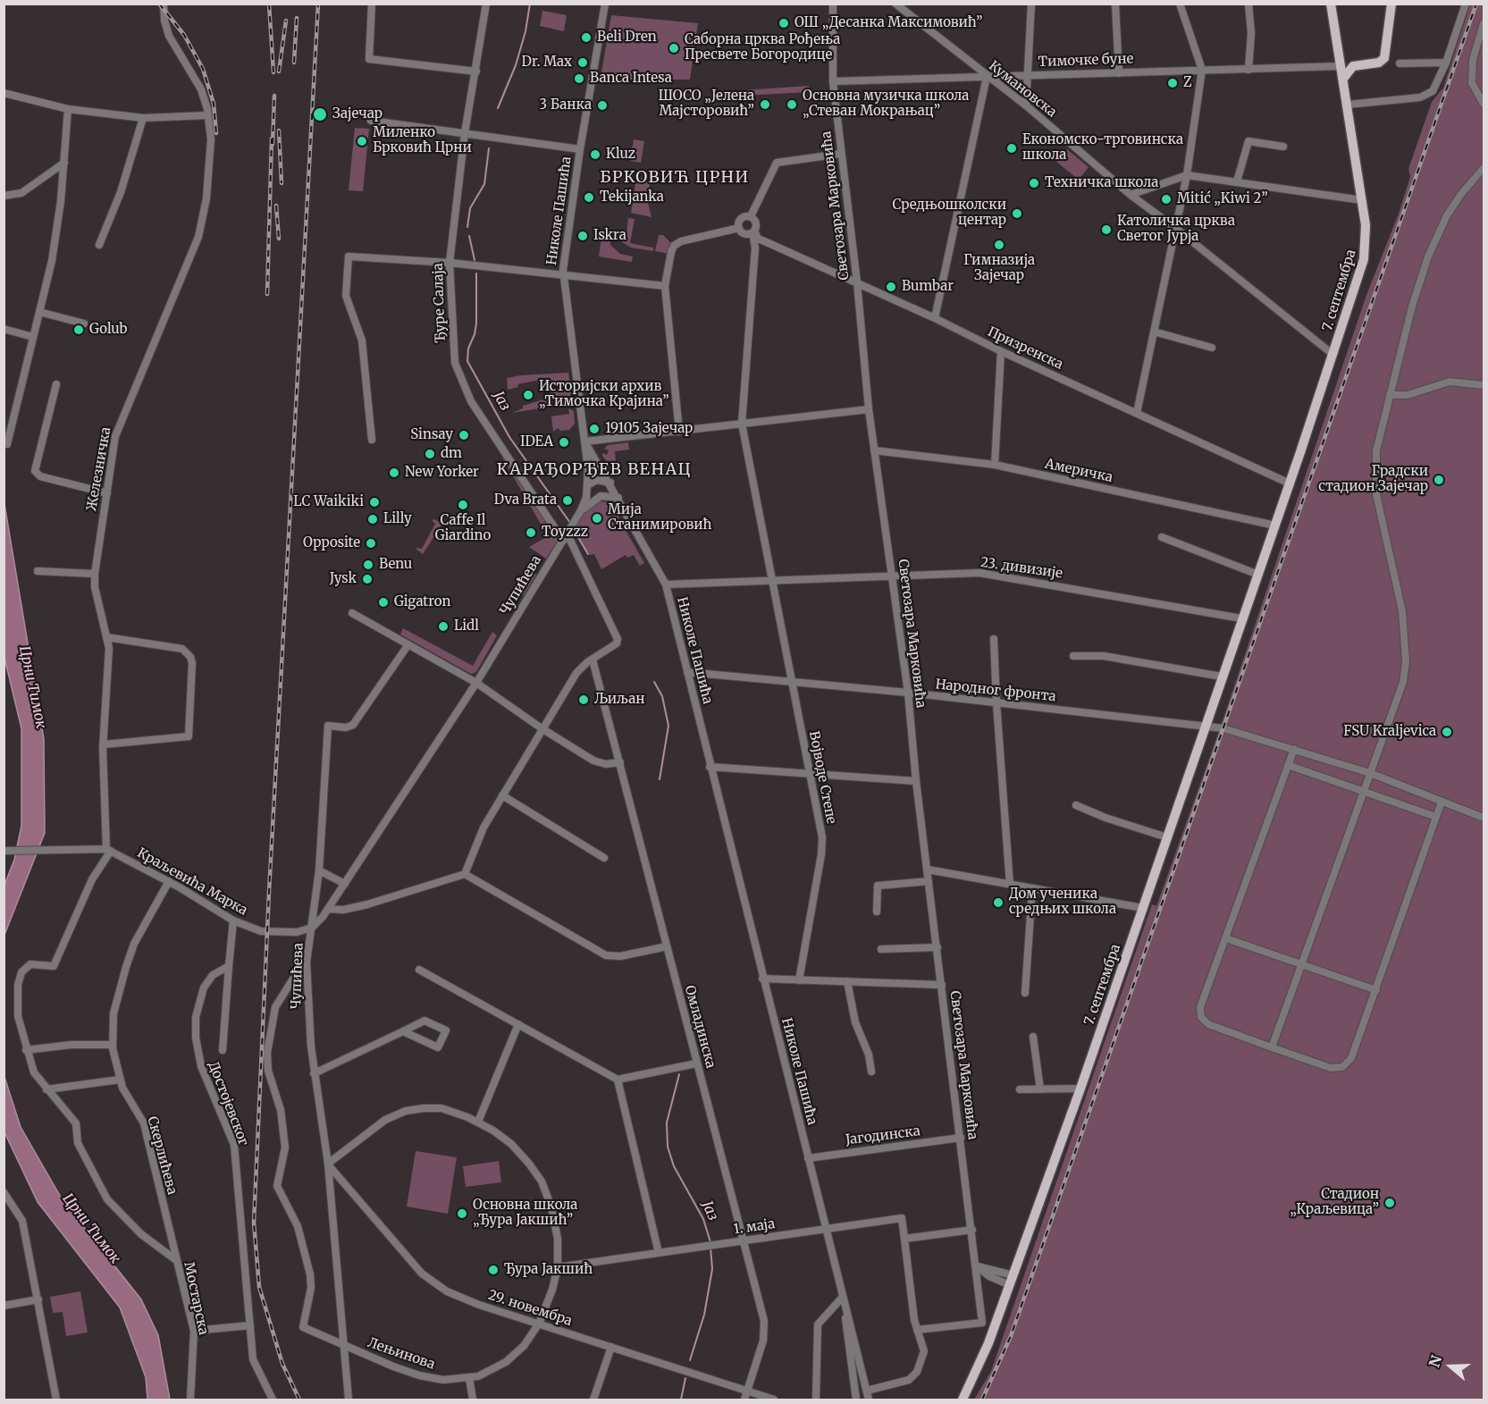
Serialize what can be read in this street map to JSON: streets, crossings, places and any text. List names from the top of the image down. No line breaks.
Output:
{"streets":{"main road":["7. септембра"],"street":["Тимочке буне","Кумановска","Светозара Марковића","Николе Пашића","Ђуре Салаја","Призренска","Железничка","Америчка","23. дивизије","Чупићева","Народног фронта","Војводе Степе","Краљевића Марка","Омладинска","Достојевског","Јагодинска","Скерлићева","1. маја","Мостарска","29. новембра","Лењинова"]},"crossings":[["Тимочке буне","Кумановска"],["Тимочке буне","Светозара Марковића"],["Тимочке буне","7. септембра"],["Кумановска","7. септембра"],["Светозара Марковића","Призренска"],["Светозара Марковића","Америчка"],["Светозара Марковића","23. дивизије"],["Светозара Марковића","Народног фронта"],["Светозара Марковића","Јагодинска"],["Николе Пашића","23. дивизије"],["Николе Пашића","Народног фронта"],["Николе Пашића","Јагодинска"],["Николе Пашића","1. маја"],["7. септембра","Призренска"],["7. септембра","Америчка"],["7. септембра","23. дивизије"],["7. септембра","Народног фронта"],["Ђуре Салаја","Чупићева"],["Призренска","Војводе Степе"],["Железничка","Краљевића Марка"],["Железничка","Мостарска"],["23. дивизије","Војводе Степе"],["Чупићева","Краљевића Марка"],["Чупићева","29. новембра"],["Чупићева","Лењинова"],["Народног фронта","Војводе Степе"],["Краљевића Марка","Скерлићева"],["Краљевића Марка","Мостарска"],["Омладинска","1. маја"],["Омладинска","29. новембра"],["Скерлићева","Мостарска"],["1. маја","Лењинова"],["29. новембра","Лењинова"]],"districts":["БРКОВИЋ ЦРНИ","КАРАЂОРЂЕВ ВЕНАЦ"],"water":["Јаз","Црни Тимок"],"places":["ОШ „Десанка Максимовић”","Beli Dren","Саборна црква Рођења Пресвете Богородице","Dr. Max","Banca Intesa","Z","ШОСО „Јелена Мајсторовић”","Основна музичка школа „Стеван Мокрањац”","3 Банка","Зајечар","Миленко Брковић Црни","Економско-трговинска школа","Kluz","Техничка школа","Tekijanka","Mitić „Kiwi 2”","Средњошколски центар","Католичка црква Светог Јурја","Iskra","Гимназија Зајечар","Bumbar","Golub","Историјски архив „Тимочка Крајина”","19105 Зајечар","Sinsay","IDEA","dm","New Yorker","Градски стадион Зајечар","Dva Brata","LC Waikiki","Caffe Il Giardino","Мија Станимировић","Lilly","Toyzzz","Opposite","Benu","Jysk","Gigatron","Lidl","Љиљан","FSU Kraljevica","Дом ученика средњих школа","Стадион „Краљевица”","Основна школа „Ђура Јакшић”","Ђура Јакшић"],"north":"left"}
